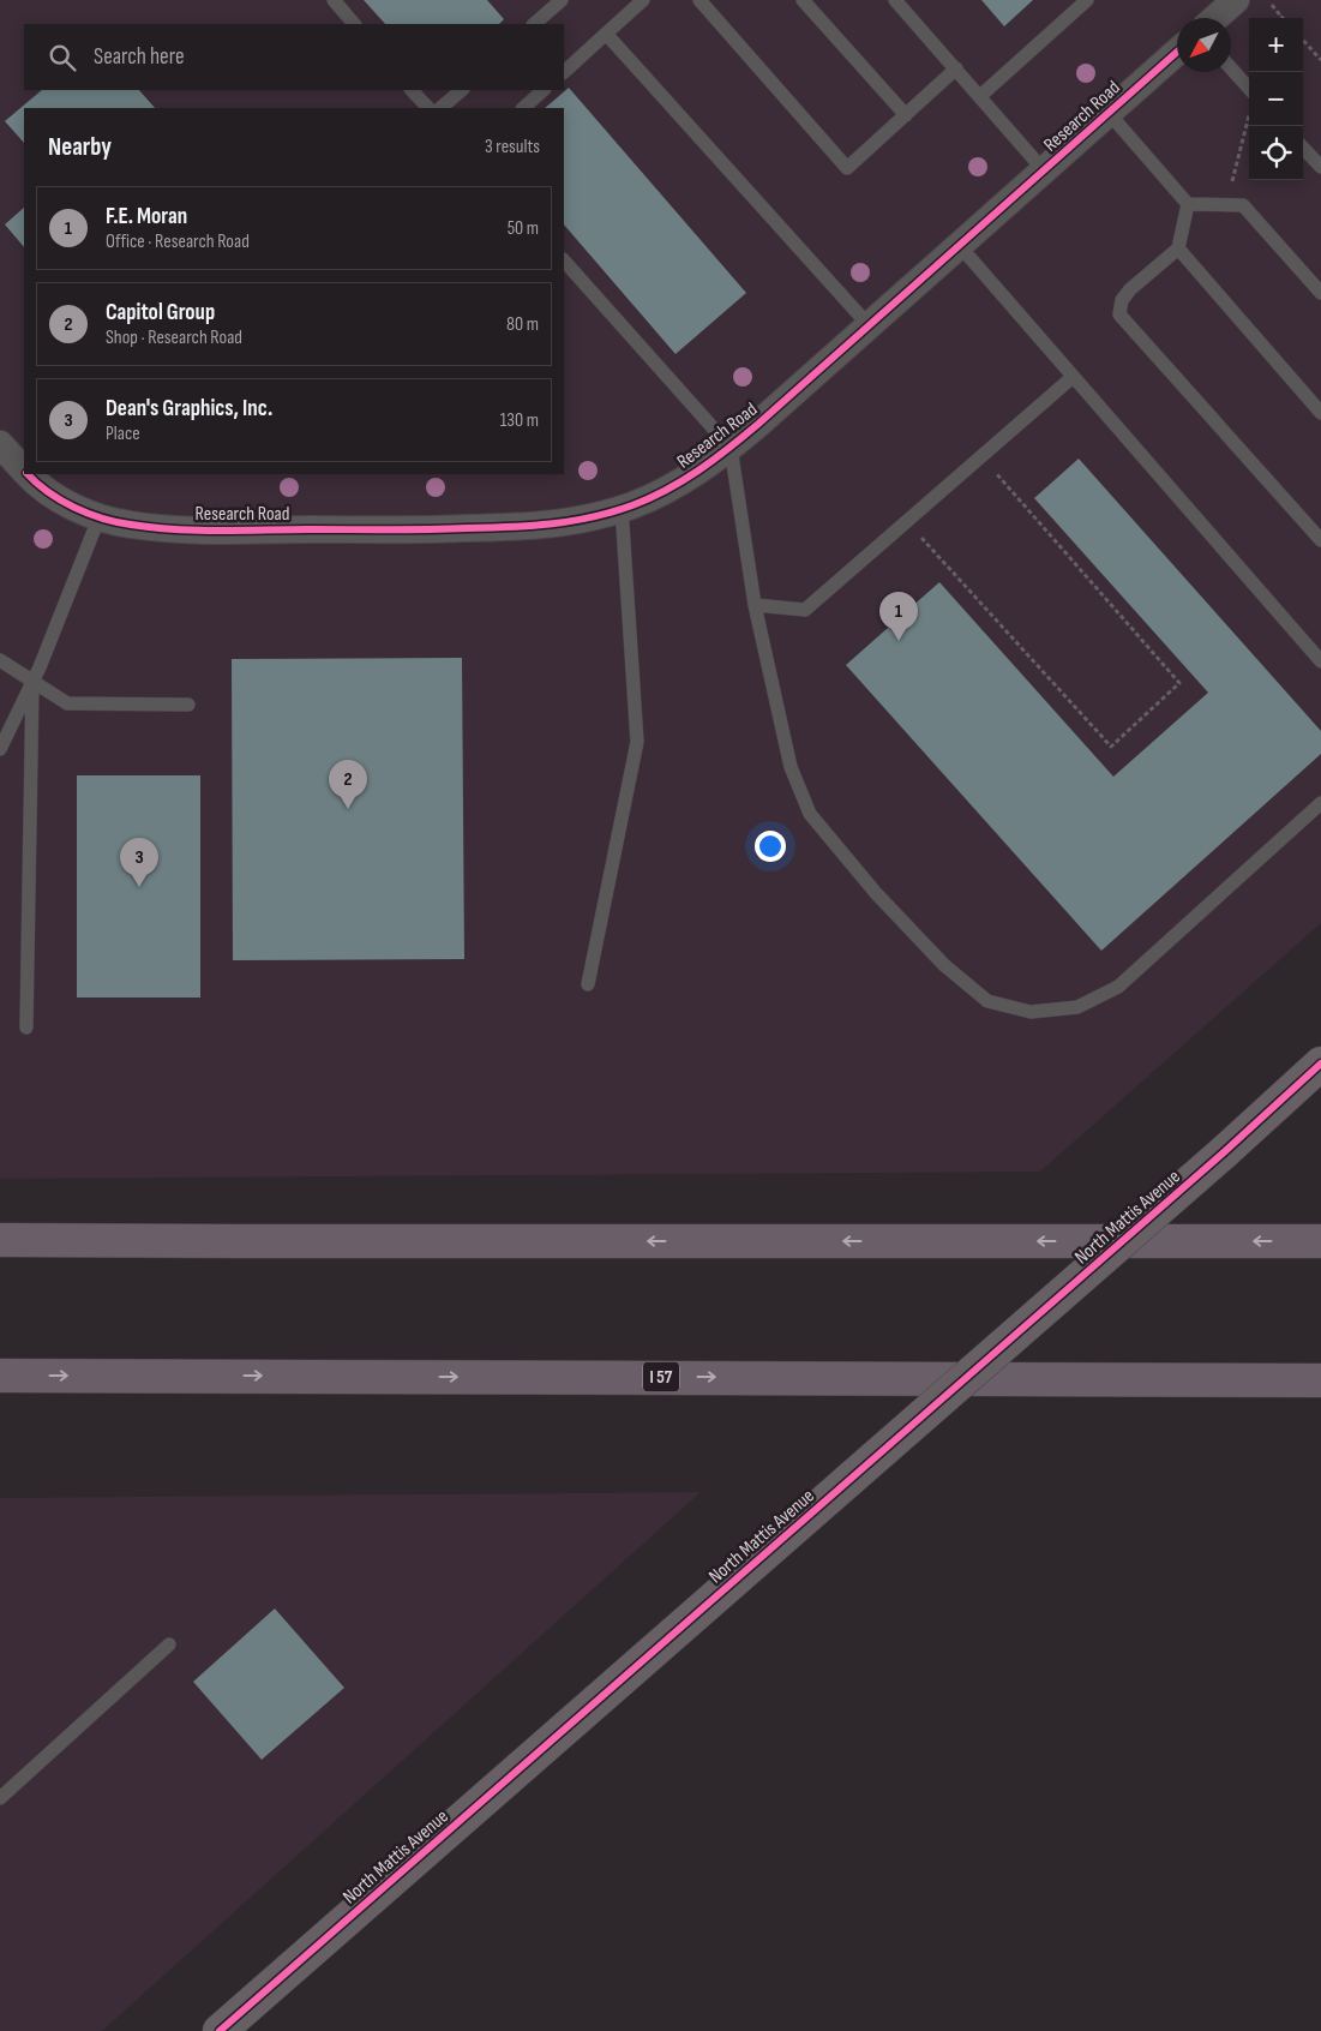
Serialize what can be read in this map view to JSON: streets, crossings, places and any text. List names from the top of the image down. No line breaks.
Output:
{"streets":{"highway":["I 57"],"street":["Research Road","North Mattis Avenue"]},"north":"bottom left","page":{"map_buttons":["+","−"],"search":"Search here","heading":["Nearby","3 results"],"list":[{"mark":"1","name":"F.E. Moran","note":"Office · Research Road","value":"50 m"},{"mark":"2","name":"Capitol Group","note":"Shop · Research Road","value":"80 m"},{"mark":"3","name":"Dean's Graphics, Inc.","note":"Place","value":"130 m"}],"pins":["1","2","3"]}}
